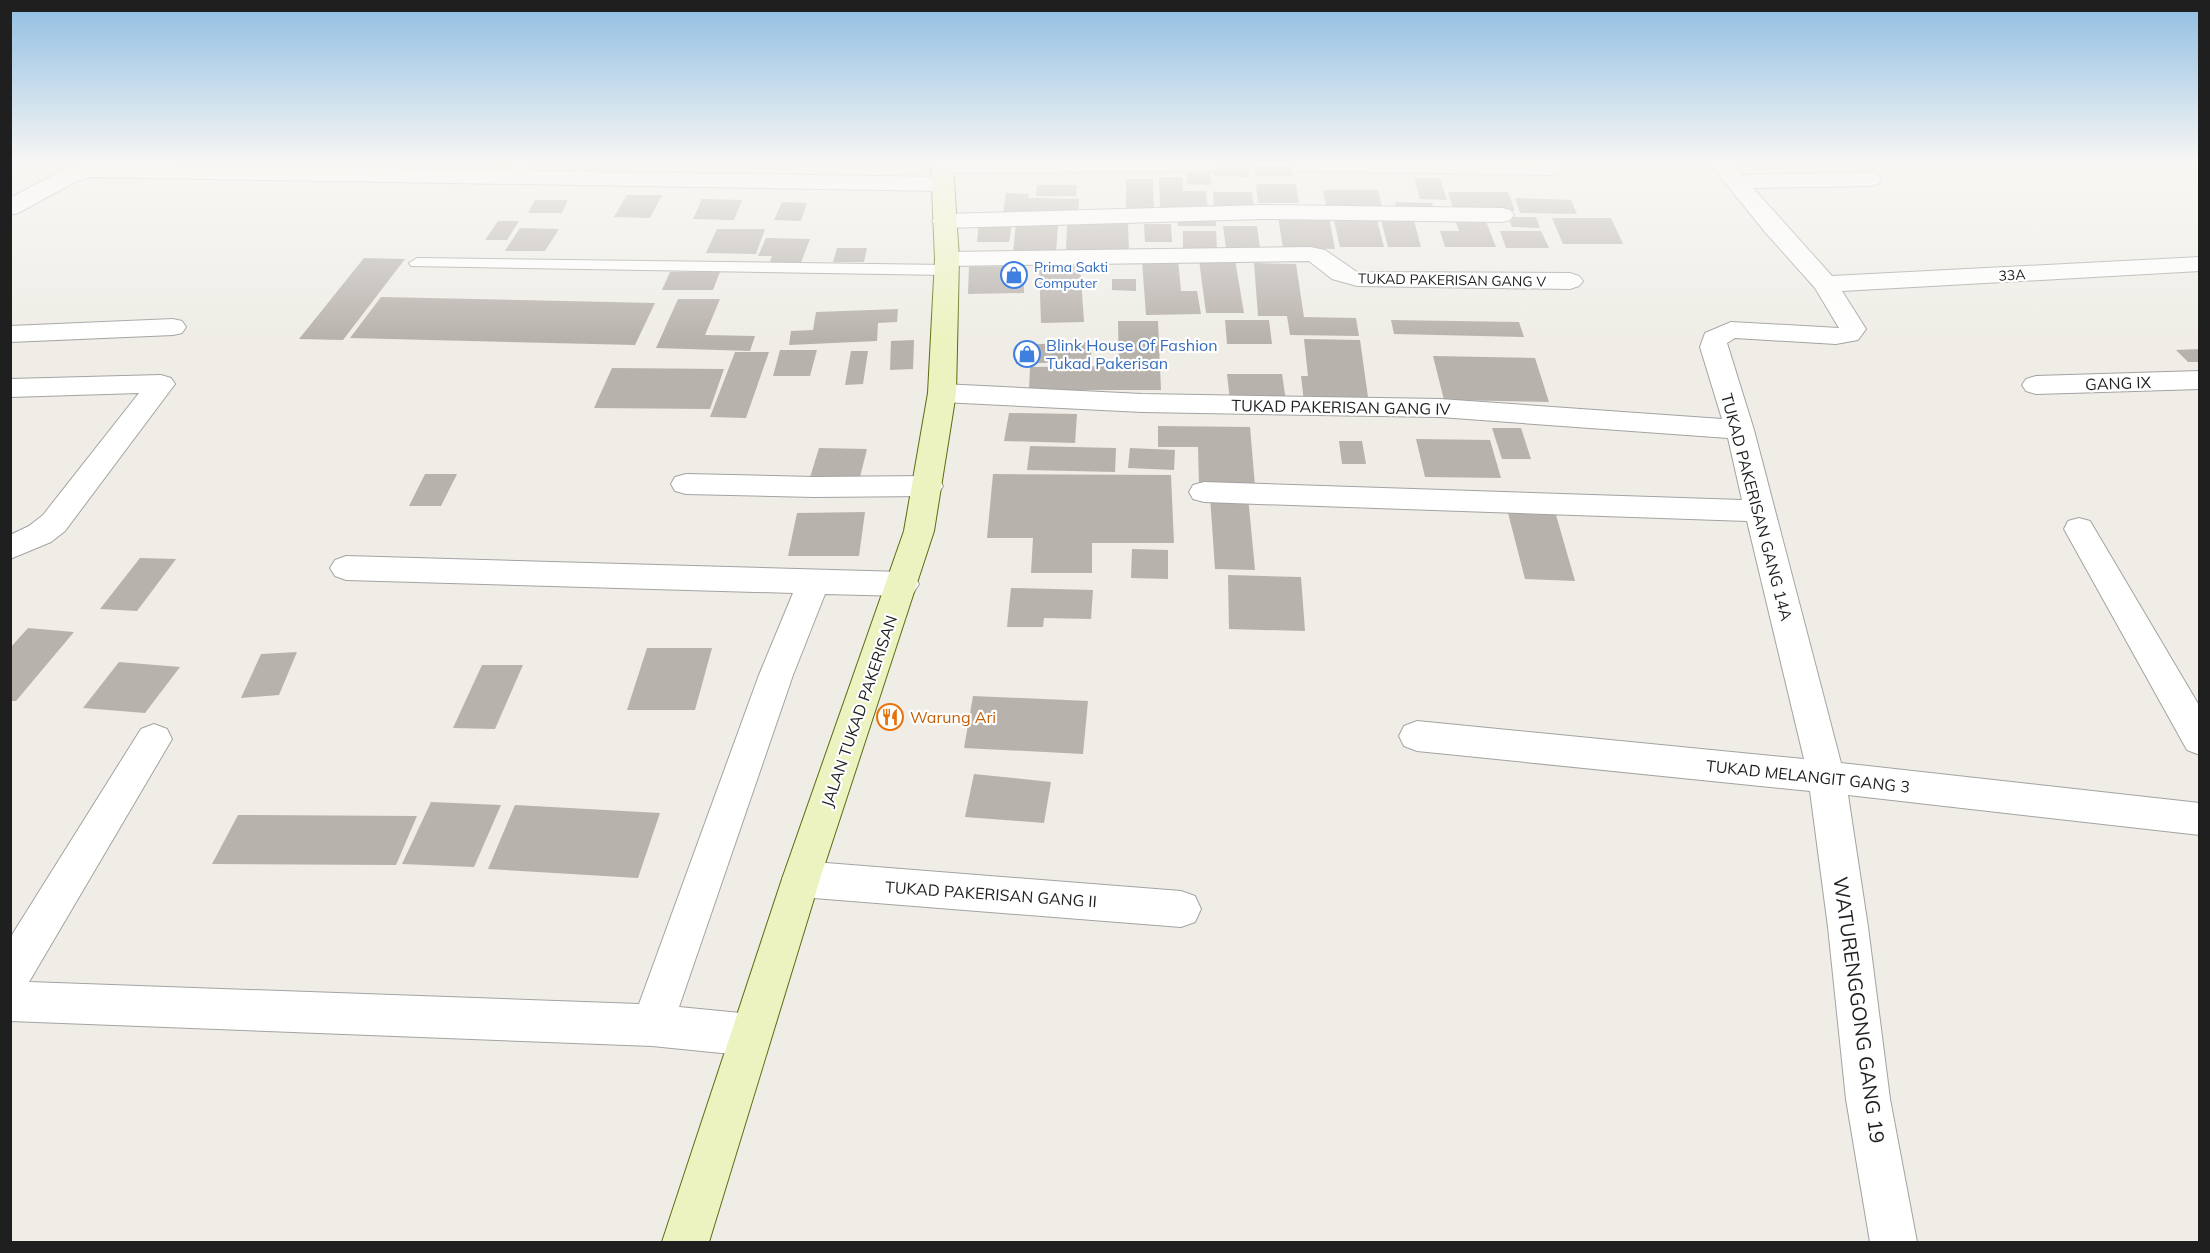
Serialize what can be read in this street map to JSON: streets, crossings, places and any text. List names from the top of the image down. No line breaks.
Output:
{"streets":{"street":["33A","TUKAD PAKERISAN GANG V","GANG IX","TUKAD PAKERISAN GANG IV","TUKAD PAKERISAN GANG 14A","JALAN TUKAD PAKERISAN","TUKAD MELANGIT GANG 3","TUKAD PAKERISAN GANG II","WATURENGGONG GANG 19"]},"crossings":[["33A","TUKAD PAKERISAN GANG 14A"],["TUKAD PAKERISAN GANG V","JALAN TUKAD PAKERISAN"],["TUKAD PAKERISAN GANG IV","TUKAD PAKERISAN GANG 14A"],["TUKAD PAKERISAN GANG IV","JALAN TUKAD PAKERISAN"],["TUKAD PAKERISAN GANG 14A","TUKAD MELANGIT GANG 3"],["TUKAD PAKERISAN GANG 14A","WATURENGGONG GANG 19"],["JALAN TUKAD PAKERISAN","TUKAD PAKERISAN GANG II"],["TUKAD MELANGIT GANG 3","WATURENGGONG GANG 19"]],"places":{"shop":["Prima Sakti Computer","Blink House Of Fashion Tukad Pakerisan"],"restaurant":["Warung Ari"]}}
